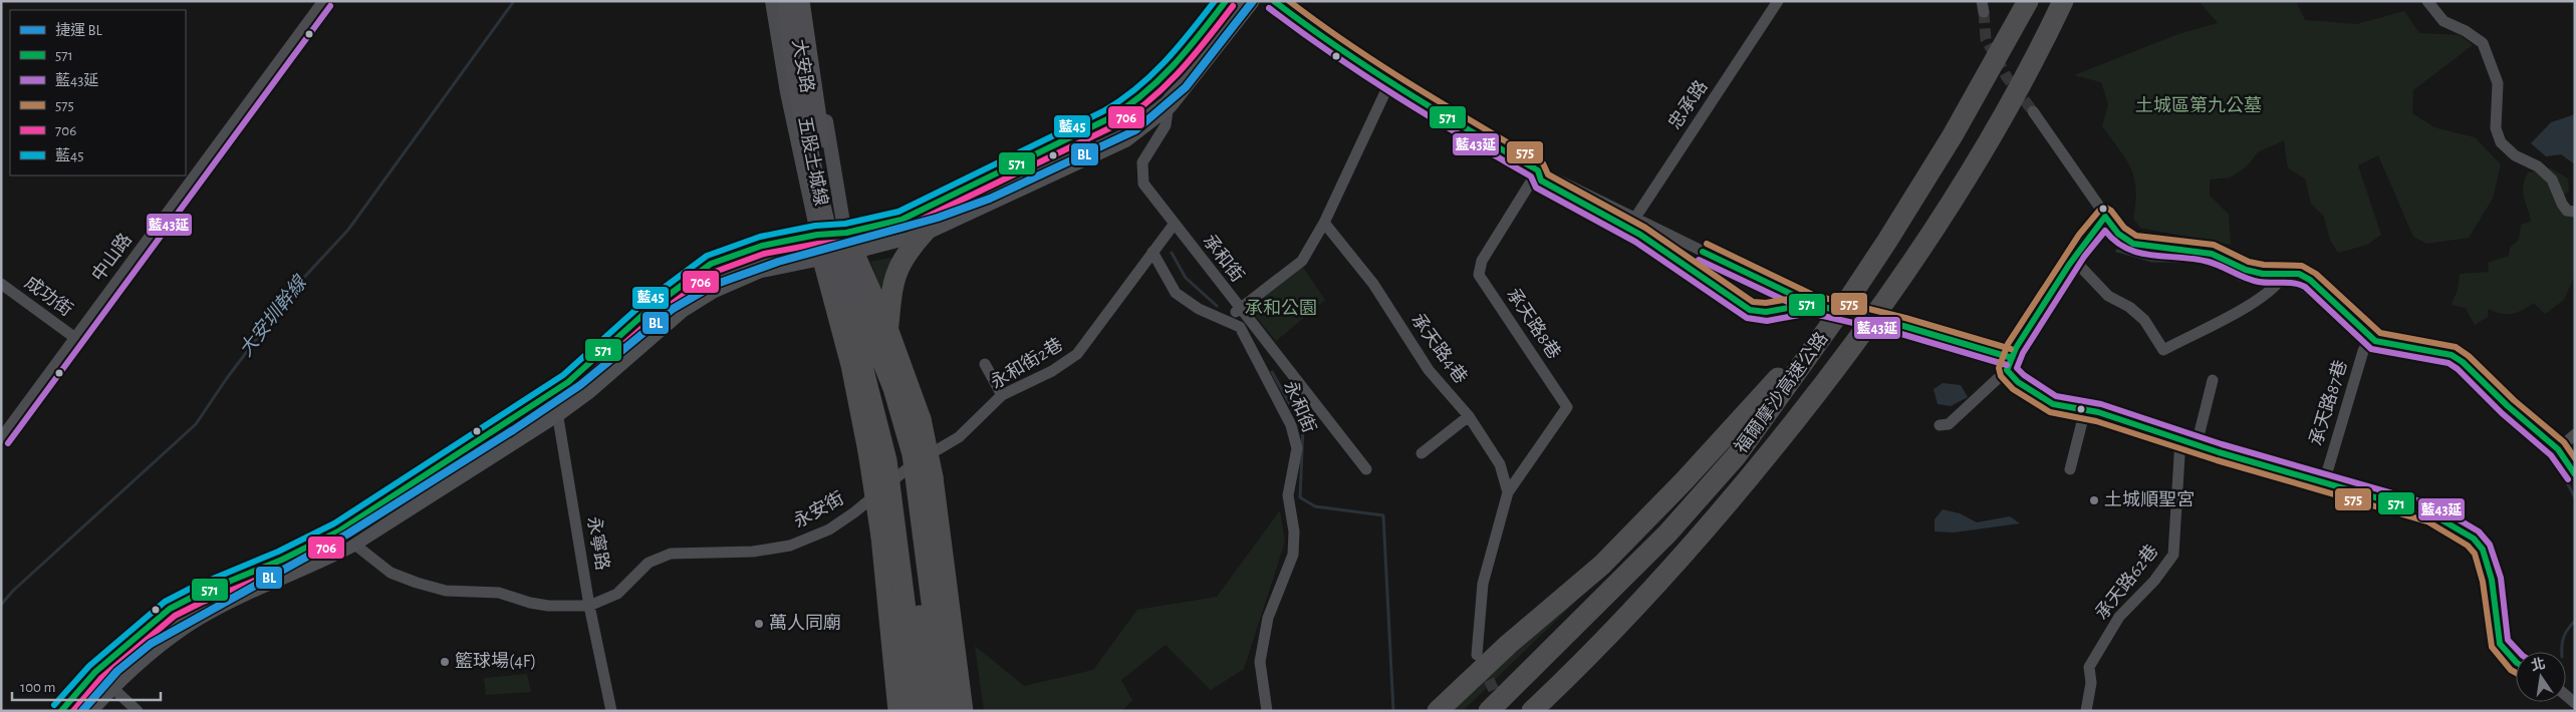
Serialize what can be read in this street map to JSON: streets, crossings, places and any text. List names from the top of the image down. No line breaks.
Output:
{"streets":{"highway":["五股土城線","福爾摩沙高速公路"],"street":["大安路","忠承路","中山路","承和街","成功街","承天路8巷","承天路4巷","永和街2巷","承天路87巷","永和街","永安街","永寧路","承天路62巷"]},"crossings":[["中山路","成功街"],["承和街","永和街2巷"],["承天路8巷","承天路4巷"],["永和街2巷","永和街"],["永和街2巷","永安街"],["永安街","永寧路"]],"water":["大安圳幹線"],"parks":["土城區第九公墓","承和公園"],"places":["土城順聖宮","萬人同廟","籃球場(4F)"],"lines":["metro line BL","transit line 571","transit line 575","transit line 藍45","transit line 藍43延","transit line 706"],"legend":["捷運 BL","571","藍43延","575","706","藍45"],"scale_bar":"100 m","north":"top"}
